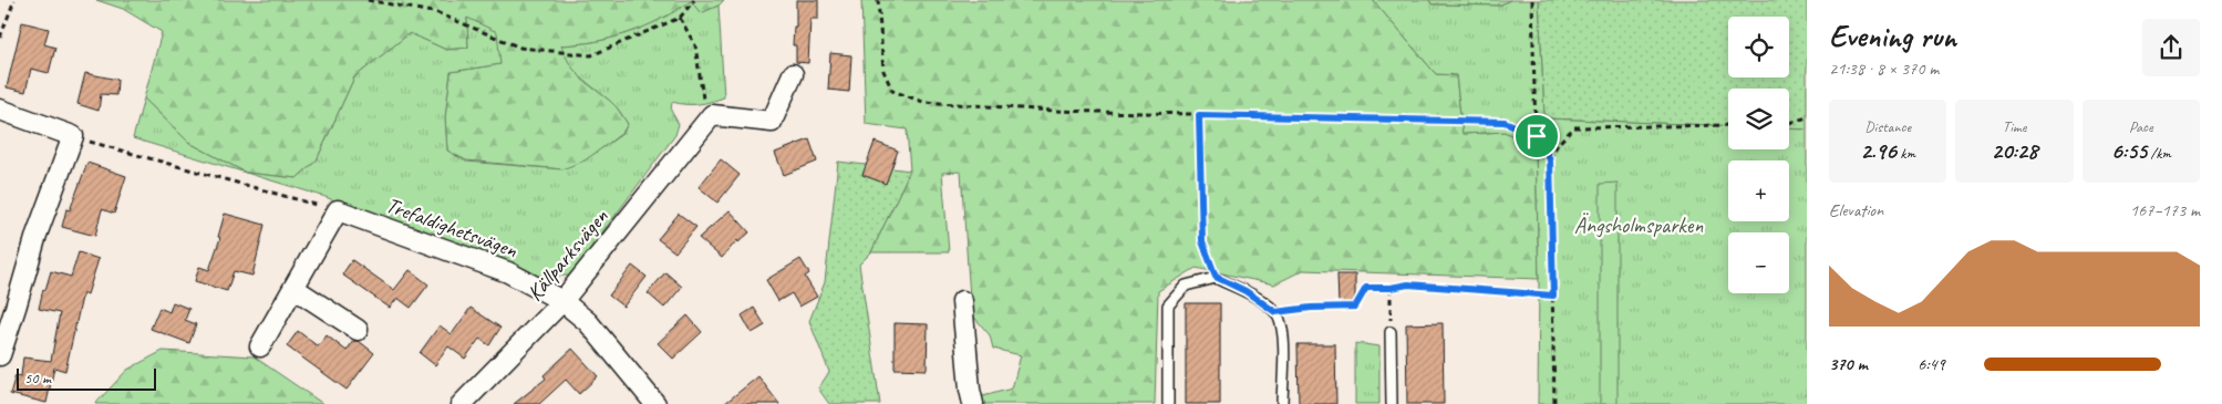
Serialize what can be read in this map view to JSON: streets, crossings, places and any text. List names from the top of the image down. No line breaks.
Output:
{"streets":{"street":["Trefaldighetsvägen","Källparksvägen"]},"crossings":[["Trefaldighetsvägen","Källparksvägen"]],"parks":["Ängsholmsparken"],"scale_bar":"50 m","page":{"heading":["Evening run","21:38 · 8 × 370 m"],"map_buttons":["+","−"],"stats":[["Distance","2.96 km"],["Time","20:28"],["Pace","6:55 /km"]],"chart":["Elevation","167–173 m"],"list":[{"name":"370 m","note":"6:49"}],"scale":"50 m"}}
